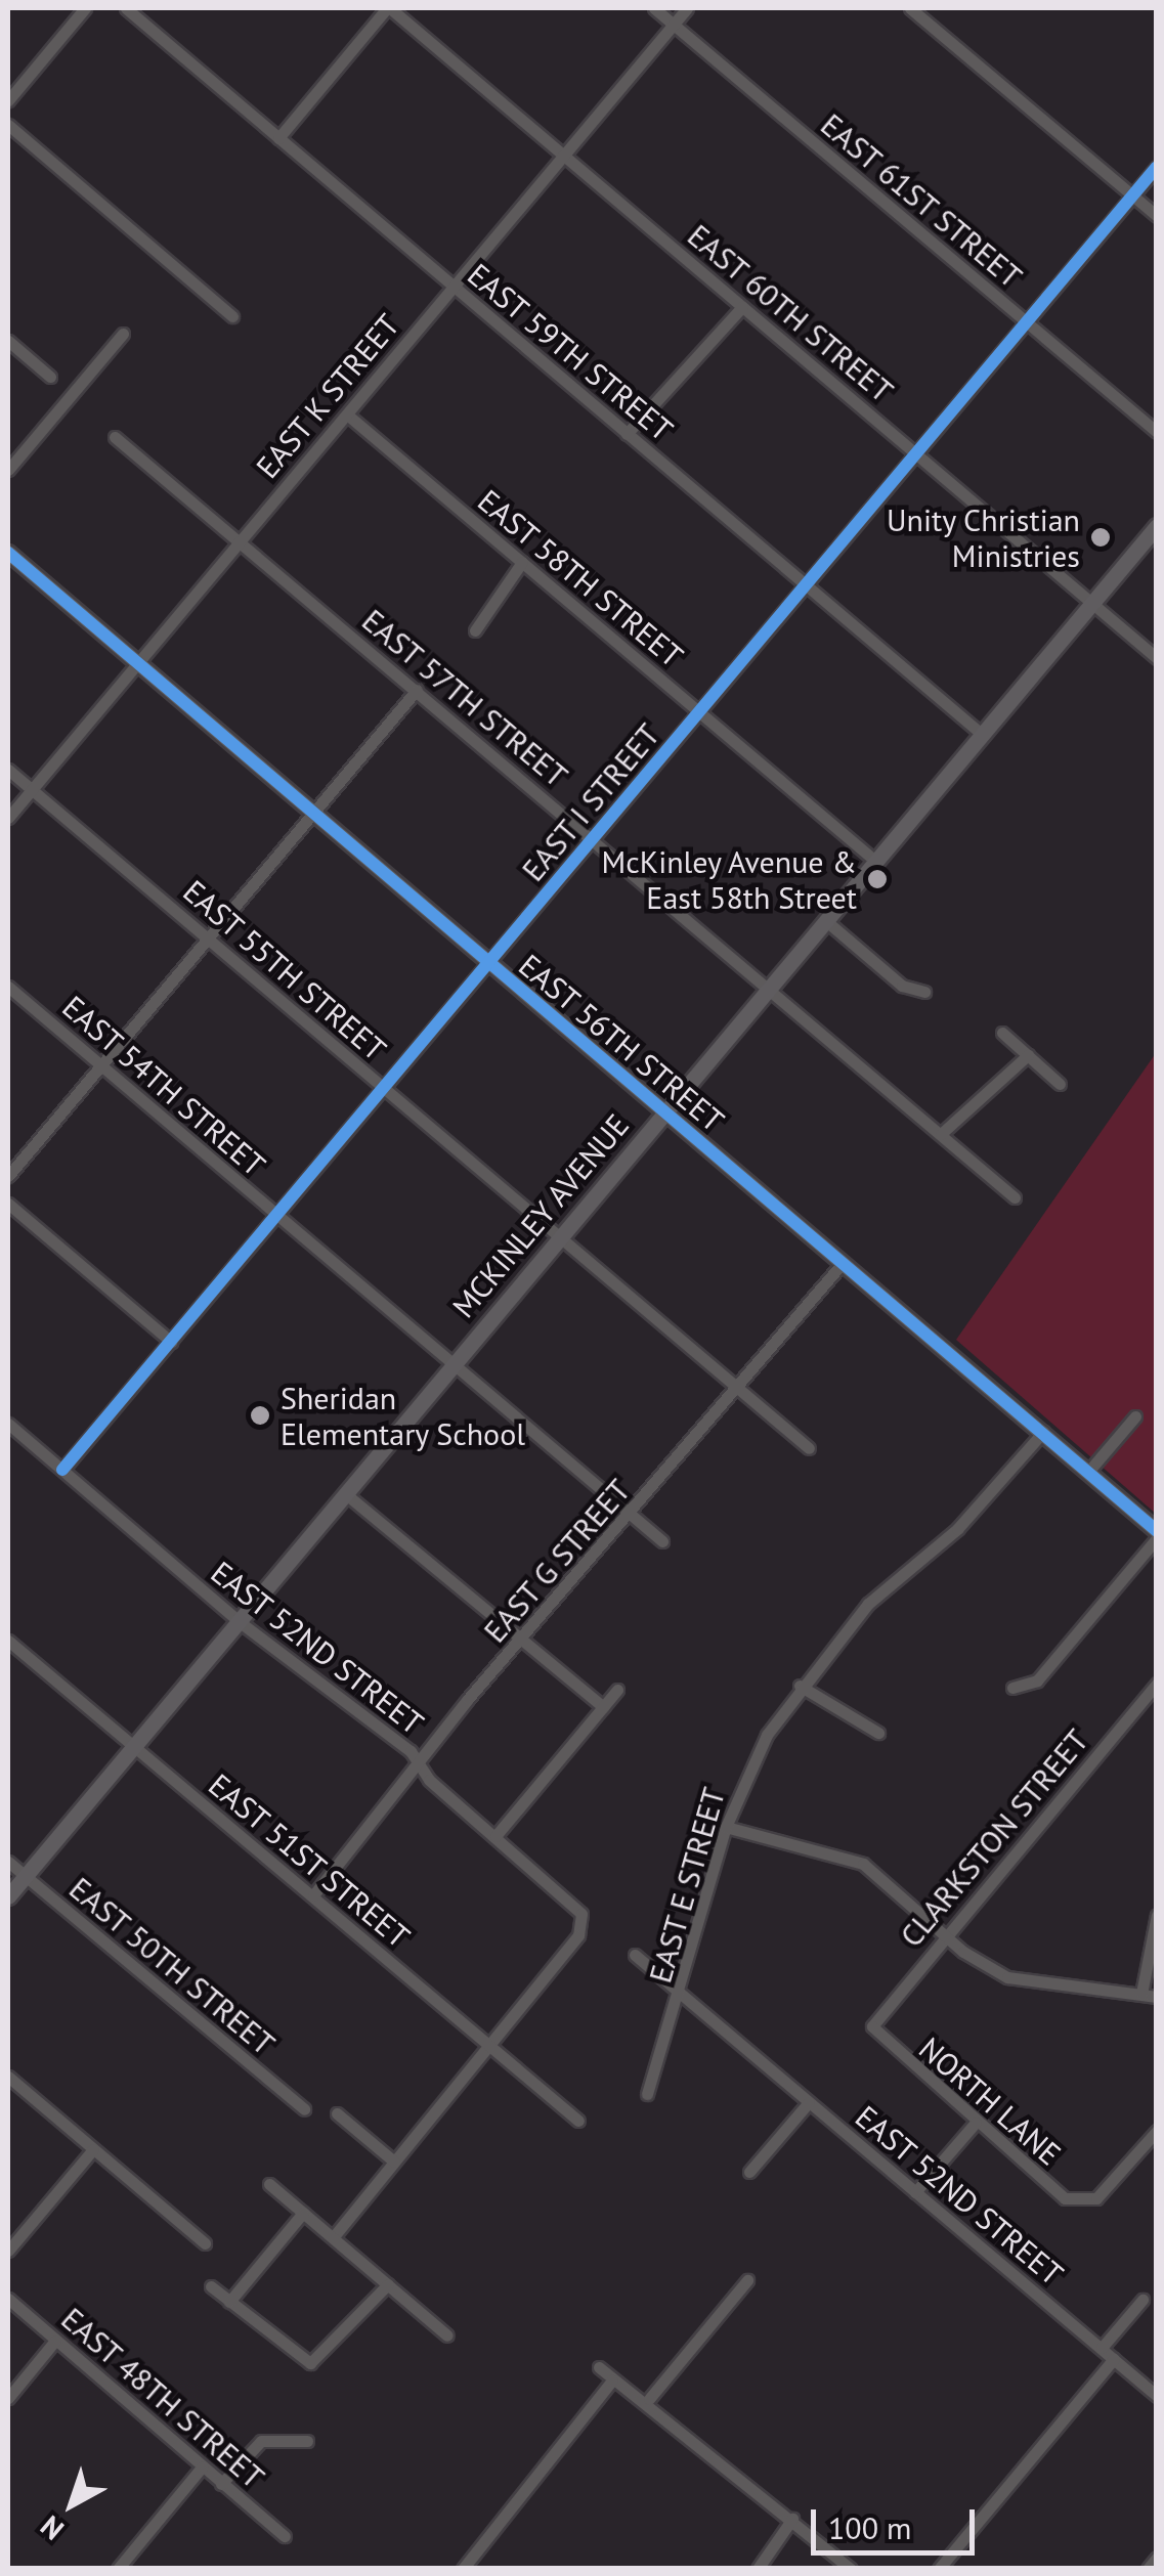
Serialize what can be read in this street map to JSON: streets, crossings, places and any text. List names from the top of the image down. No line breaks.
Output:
{"streets":{"main road":["MCKINLEY AVENUE"],"street":["EAST 61ST STREET","EAST 60TH STREET","EAST 59TH STREET","EAST K STREET","EAST 58TH STREET","EAST 57TH STREET","EAST I STREET","EAST 55TH STREET","EAST 56TH STREET","EAST 54TH STREET","EAST G STREET","EAST 52ND STREET","CLARKSTON STREET","EAST 51ST STREET","EAST E STREET","EAST 50TH STREET","NORTH LANE","EAST 48TH STREET"]},"crossings":[["EAST 61ST STREET","EAST K STREET"],["EAST 61ST STREET","EAST I STREET"],["EAST 60TH STREET","EAST K STREET"],["EAST 60TH STREET","EAST I STREET"],["EAST 60TH STREET","MCKINLEY AVENUE"],["EAST 59TH STREET","EAST K STREET"],["EAST 59TH STREET","EAST I STREET"],["EAST 59TH STREET","MCKINLEY AVENUE"],["EAST K STREET","EAST 58TH STREET"],["EAST K STREET","EAST 57TH STREET"],["EAST K STREET","EAST 55TH STREET"],["EAST K STREET","EAST 56TH STREET"],["EAST 58TH STREET","EAST I STREET"],["EAST 58TH STREET","MCKINLEY AVENUE"],["EAST 57TH STREET","EAST I STREET"],["EAST 57TH STREET","MCKINLEY AVENUE"],["EAST I STREET","EAST 55TH STREET"],["EAST I STREET","EAST 56TH STREET"],["EAST I STREET","EAST 54TH STREET"],["EAST I STREET","EAST 52ND STREET"],["EAST 55TH STREET","MCKINLEY AVENUE"],["EAST 55TH STREET","EAST G STREET"],["EAST 56TH STREET","MCKINLEY AVENUE"],["EAST 56TH STREET","EAST G STREET"],["EAST 56TH STREET","EAST E STREET"],["EAST 54TH STREET","MCKINLEY AVENUE"],["EAST 54TH STREET","EAST G STREET"],["MCKINLEY AVENUE","EAST 52ND STREET"],["MCKINLEY AVENUE","EAST 51ST STREET"],["MCKINLEY AVENUE","EAST 50TH STREET"],["EAST G STREET","EAST 52ND STREET"],["EAST G STREET","EAST 51ST STREET"],["EAST 52ND STREET","EAST 51ST STREET"],["EAST 52ND STREET","EAST E STREET"],["CLARKSTON STREET","NORTH LANE"]],"places":["Unity Christian Ministries","McKinley Avenue & East 58th Street","Sheridan Elementary School"],"scale_bar":"100 m","north":"bottom left"}
